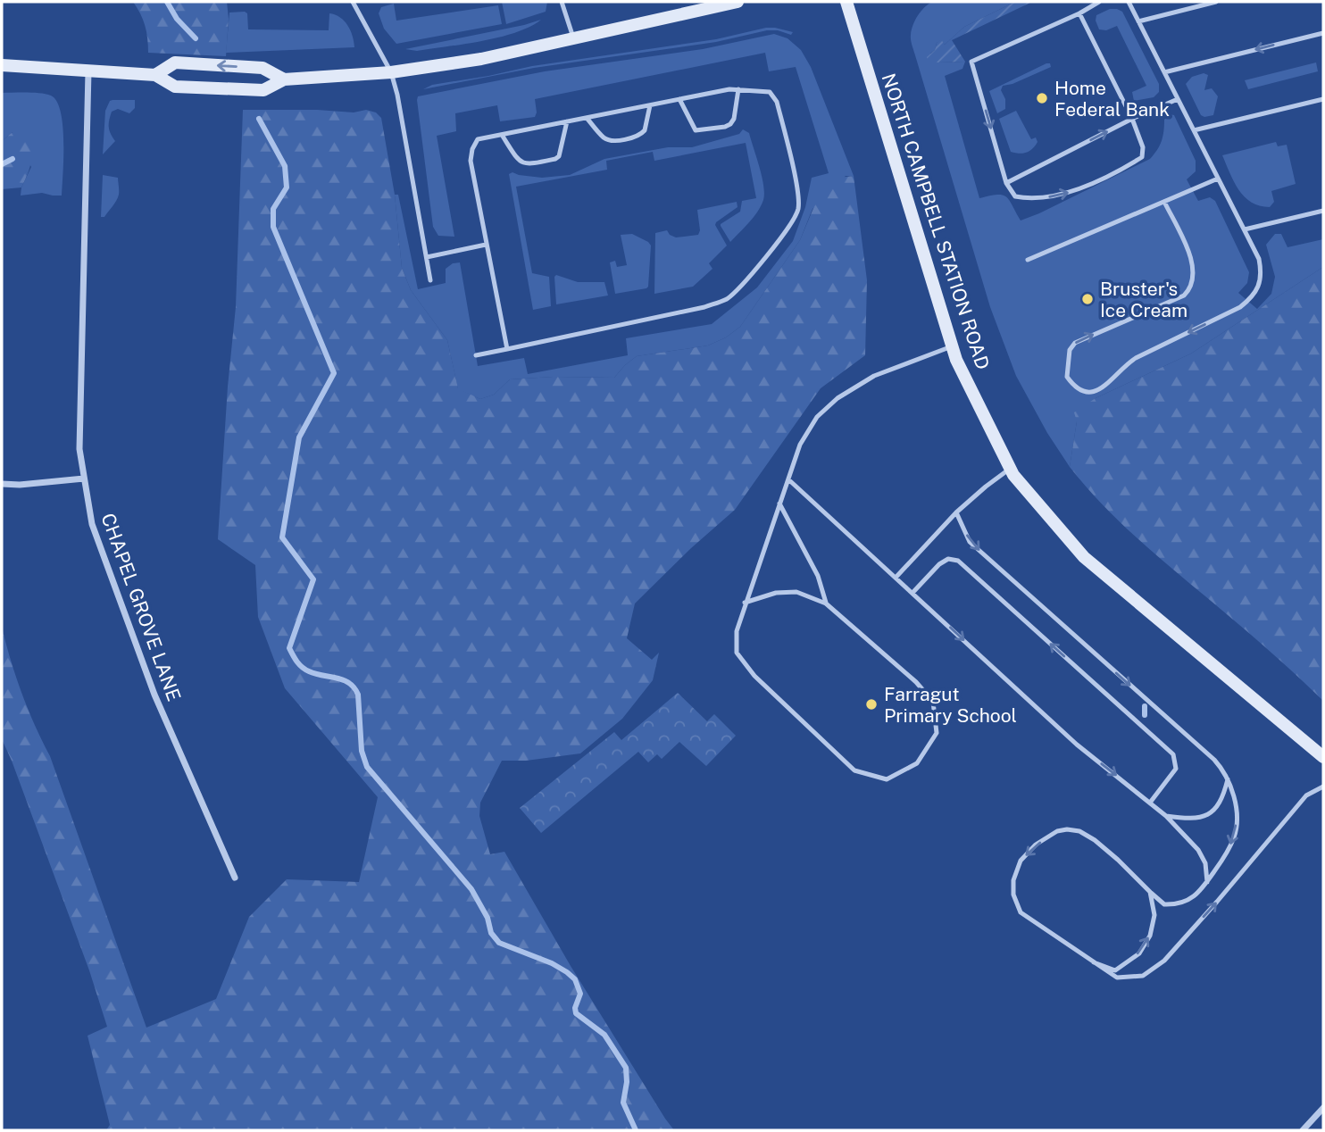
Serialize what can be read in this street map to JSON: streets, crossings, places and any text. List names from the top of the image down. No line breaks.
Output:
{"streets":{"main road":["NORTH CAMPBELL STATION ROAD"],"street":["CHAPEL GROVE LANE"]},"places":["Home Federal Bank","Bruster's Ice Cream","Farragut Primary School"]}
